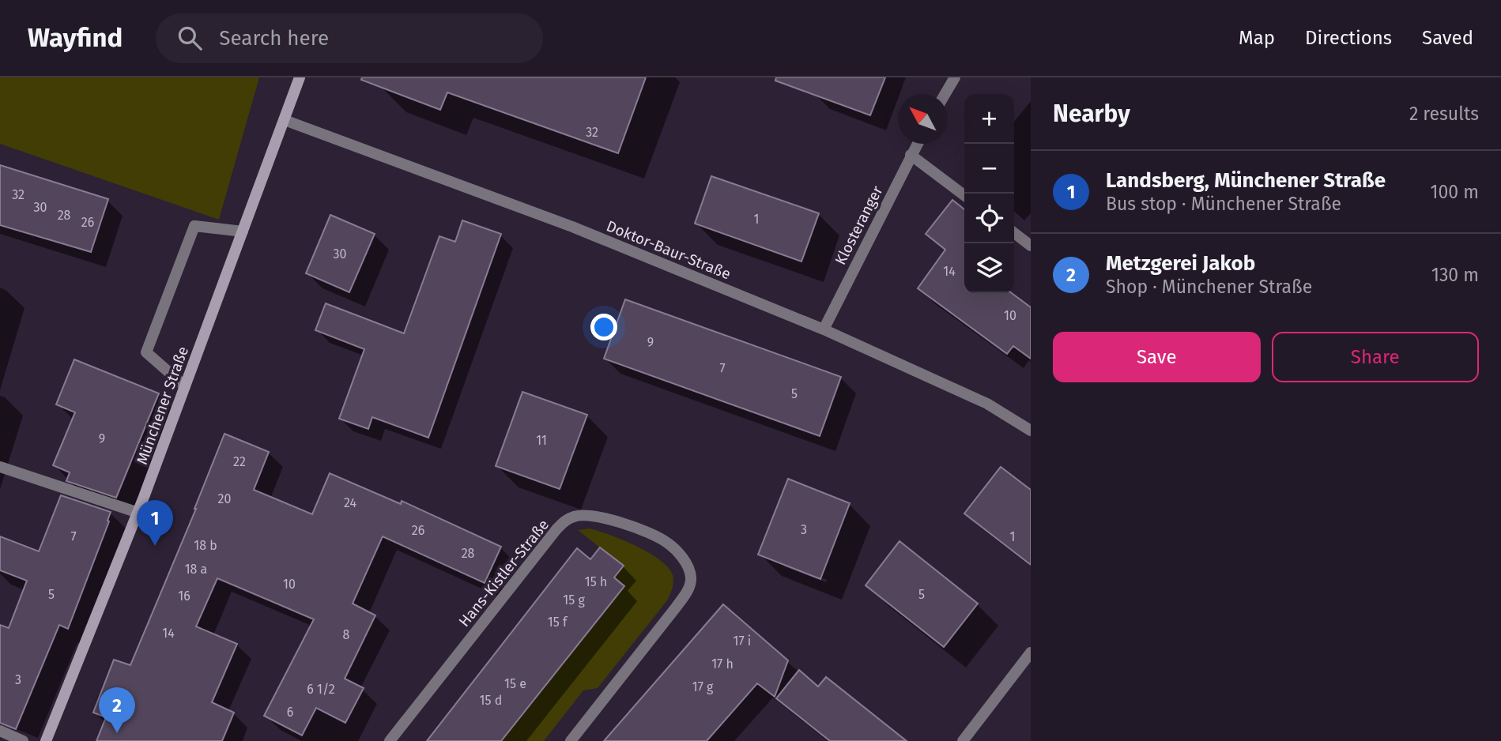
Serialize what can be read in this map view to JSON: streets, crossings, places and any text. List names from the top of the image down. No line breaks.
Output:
{"streets":{"main road":["Münchener Straße"],"street":["Klosteranger","Doktor-Baur-Straße","Hans-Kistler-Straße"]},"crossings":[["Klosteranger","Doktor-Baur-Straße"],["Doktor-Baur-Straße","Münchener Straße"]],"house_numbers":["32","32","30","28","1","26","30","14","10","9","7","5","9","11","22","20","24","3","26","7","1","18 b","28","18 a","15 h","10","5","5","16","15 g","15 f","14","8","17 i","17 h","3","15 e","17 g","6 1/2","15 d","6"],"north":"top left","page":{"header":"Wayfind","search":"Search here","nav":["Map","Directions","Saved"],"heading":["Nearby","2 results"],"map_buttons":["+","−"],"list":[{"mark":"1","name":"Landsberg, Münchener Straße","note":"Bus stop · Münchener Straße","value":"100 m"},{"mark":"2","name":"Metzgerei Jakob","note":"Shop · Münchener Straße","value":"130 m"}],"buttons":["Save","Share"],"pins":["1","2"]}}
